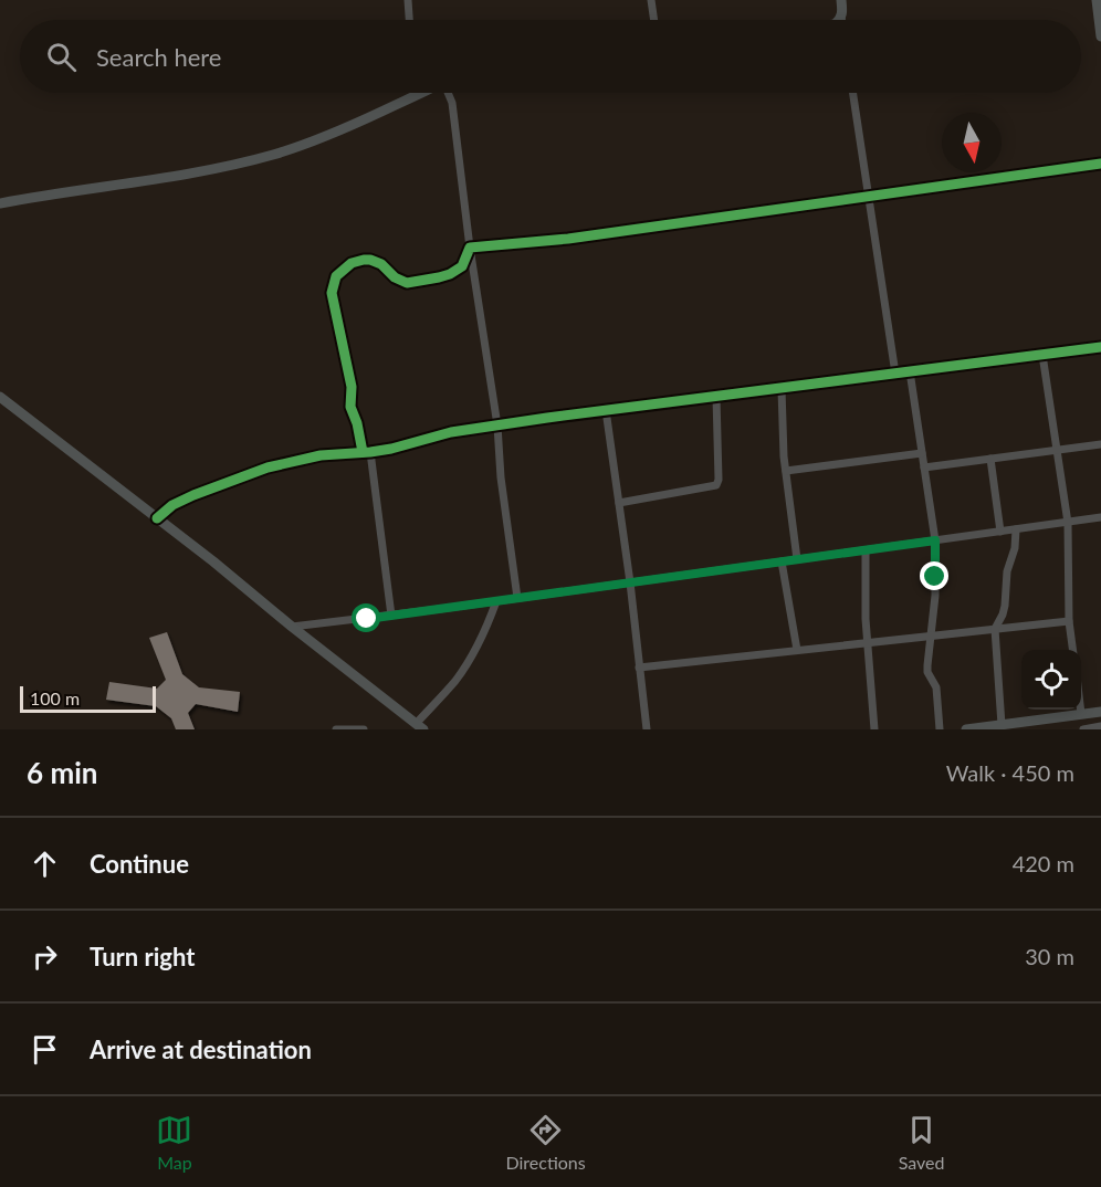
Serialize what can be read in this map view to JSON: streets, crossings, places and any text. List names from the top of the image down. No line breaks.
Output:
{"scale_bar":"100 m","north":"bottom","page":{"search":"Search here","scale":"100 m","heading":["6 min","Walk · 450 m"],"list":[["Continue","420 m"],["Turn right","30 m"],"Arrive at destination"],"nav":["Map","Directions","Saved"]}}
